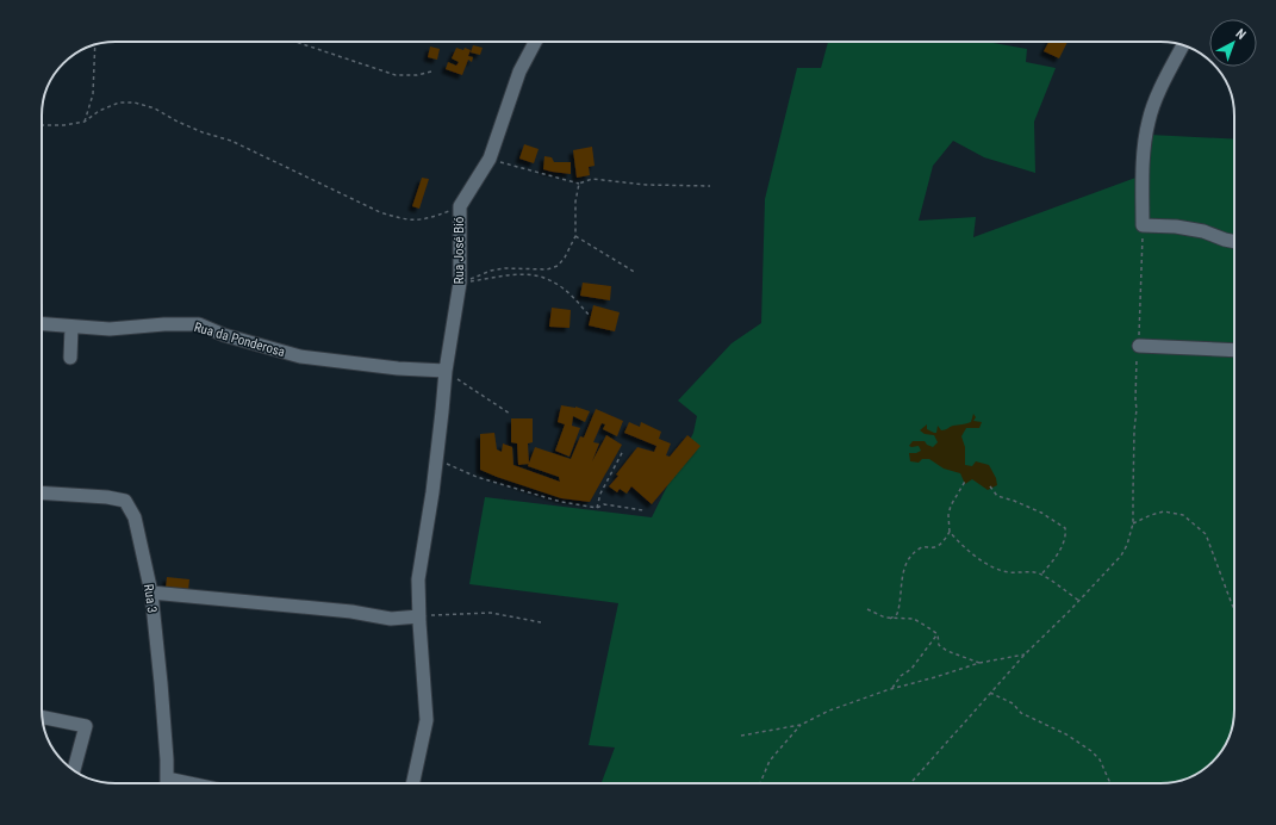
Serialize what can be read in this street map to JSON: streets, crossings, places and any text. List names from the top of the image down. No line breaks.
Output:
{"streets":{"street":["Rua José Bió","Rua da Ponderosa","Rua 3"]},"crossings":[["Rua José Bió","Rua da Ponderosa"]],"north":"top right"}
